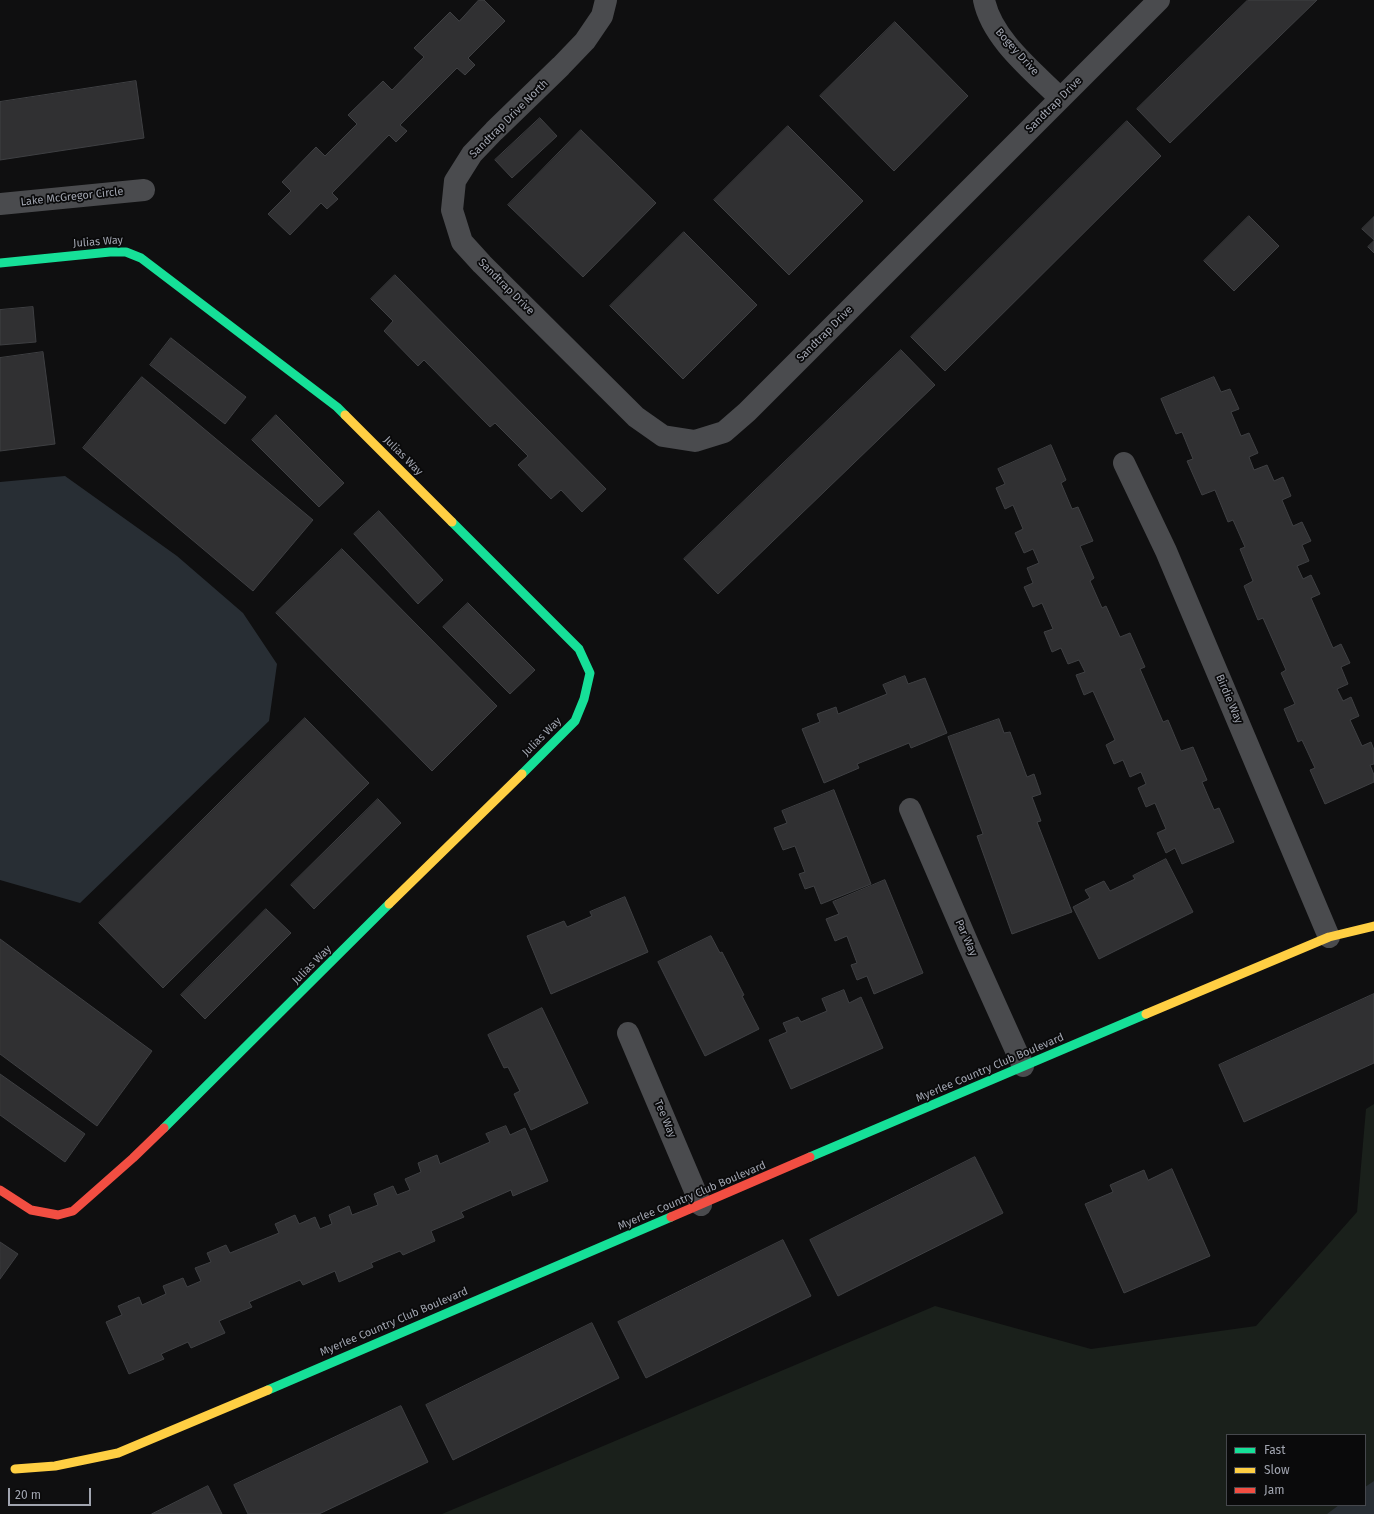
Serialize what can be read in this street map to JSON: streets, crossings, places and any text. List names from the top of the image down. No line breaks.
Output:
{"streets":{"street":["Bogey Drive","Sandtrap Drive","Sandtrap Drive North","Lake McGregor Circle","Julias Way","Birdie Way","Par Way","Myerlee Country Club Boulevard","Tee Way"]},"crossings":[["Bogey Drive","Sandtrap Drive"],["Sandtrap Drive","Sandtrap Drive North"],["Birdie Way","Myerlee Country Club Boulevard"],["Par Way","Myerlee Country Club Boulevard"],["Myerlee Country Club Boulevard","Tee Way"]],"legend":["Fast","Slow","Jam"],"scale_bar":"20 m"}
